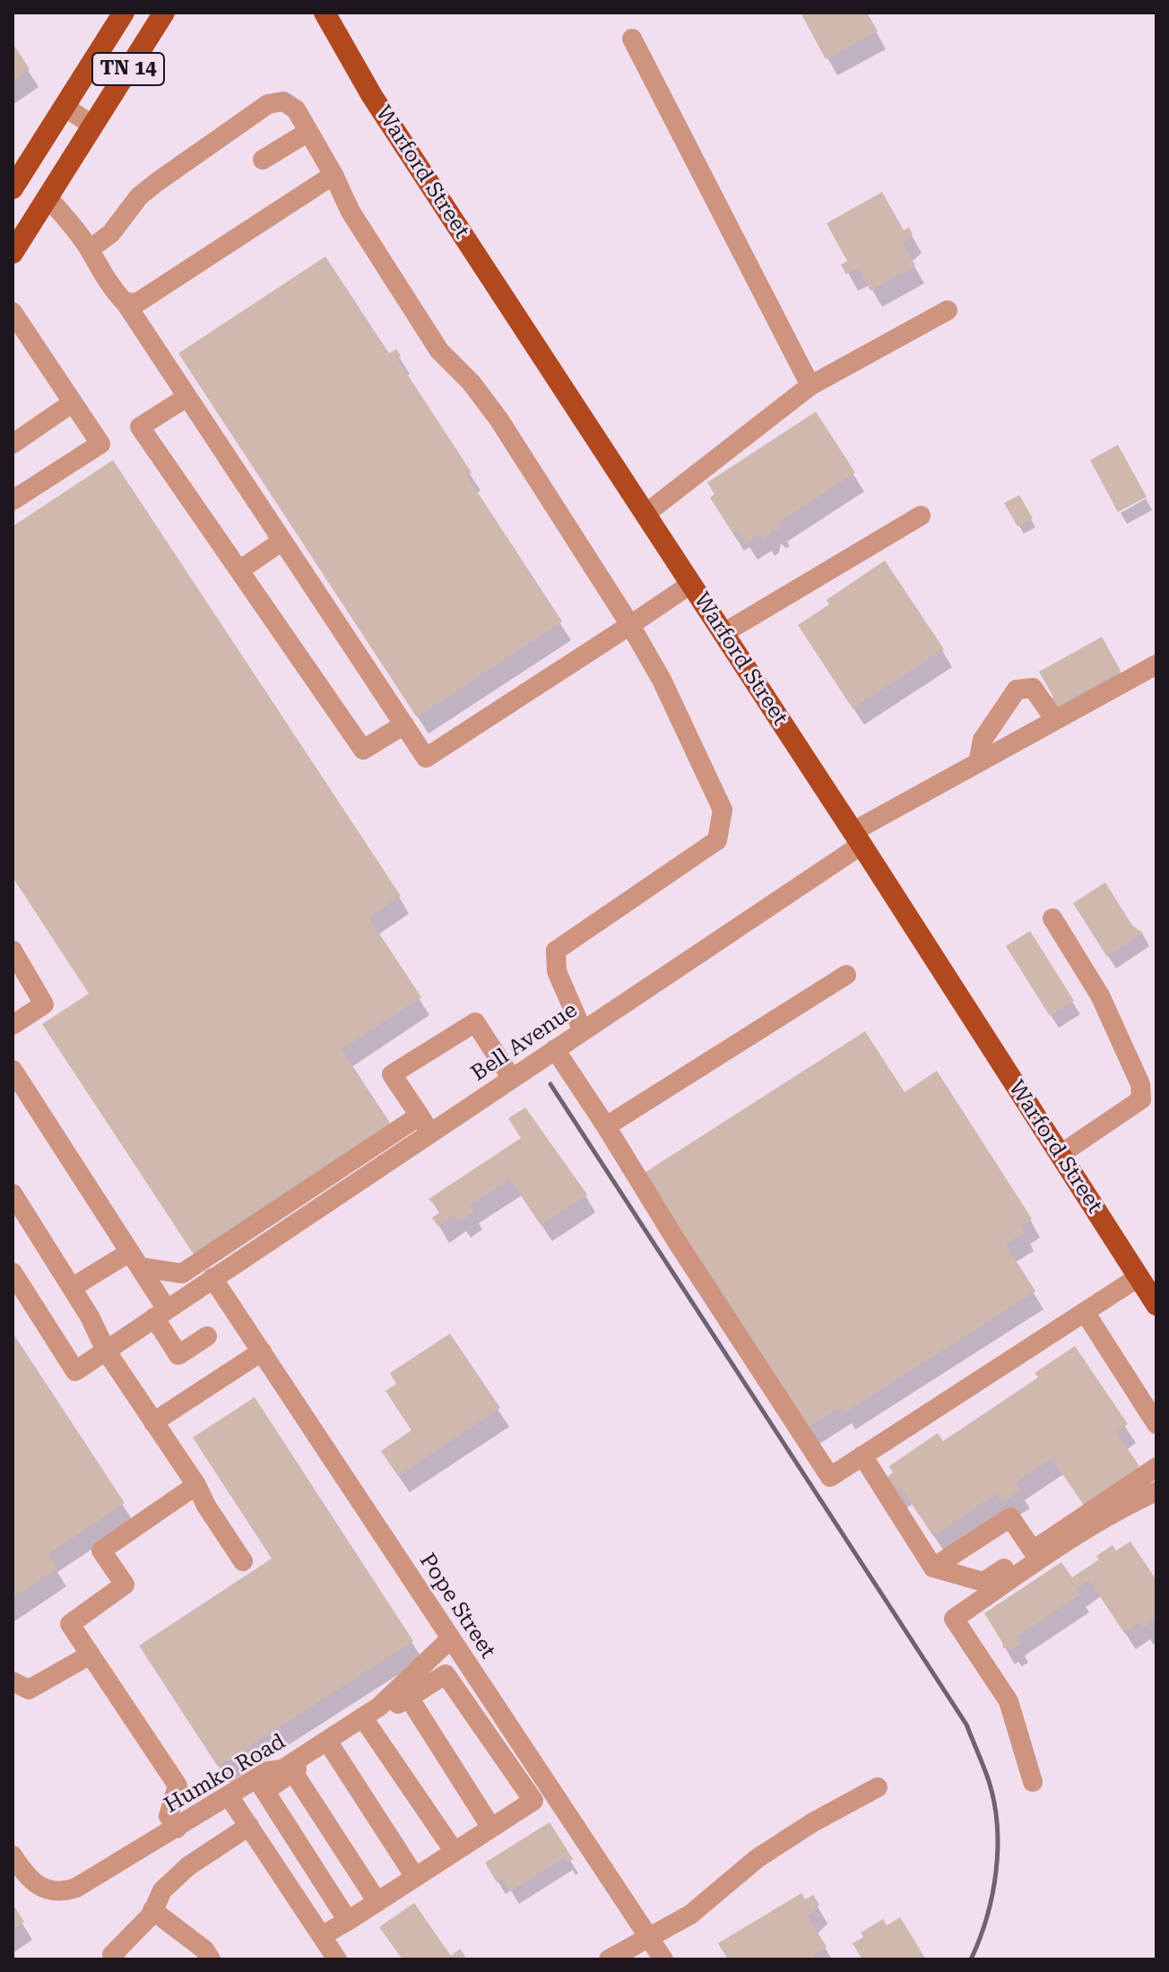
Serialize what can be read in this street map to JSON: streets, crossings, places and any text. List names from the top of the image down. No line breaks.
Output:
{"streets":{"main road":["TN 14","Warford Street"],"street":["Bell Avenue","Pope Street","Humko Road"]},"crossings":[["Warford Street","Bell Avenue"],["Bell Avenue","Pope Street"],["Pope Street","Humko Road"]]}
